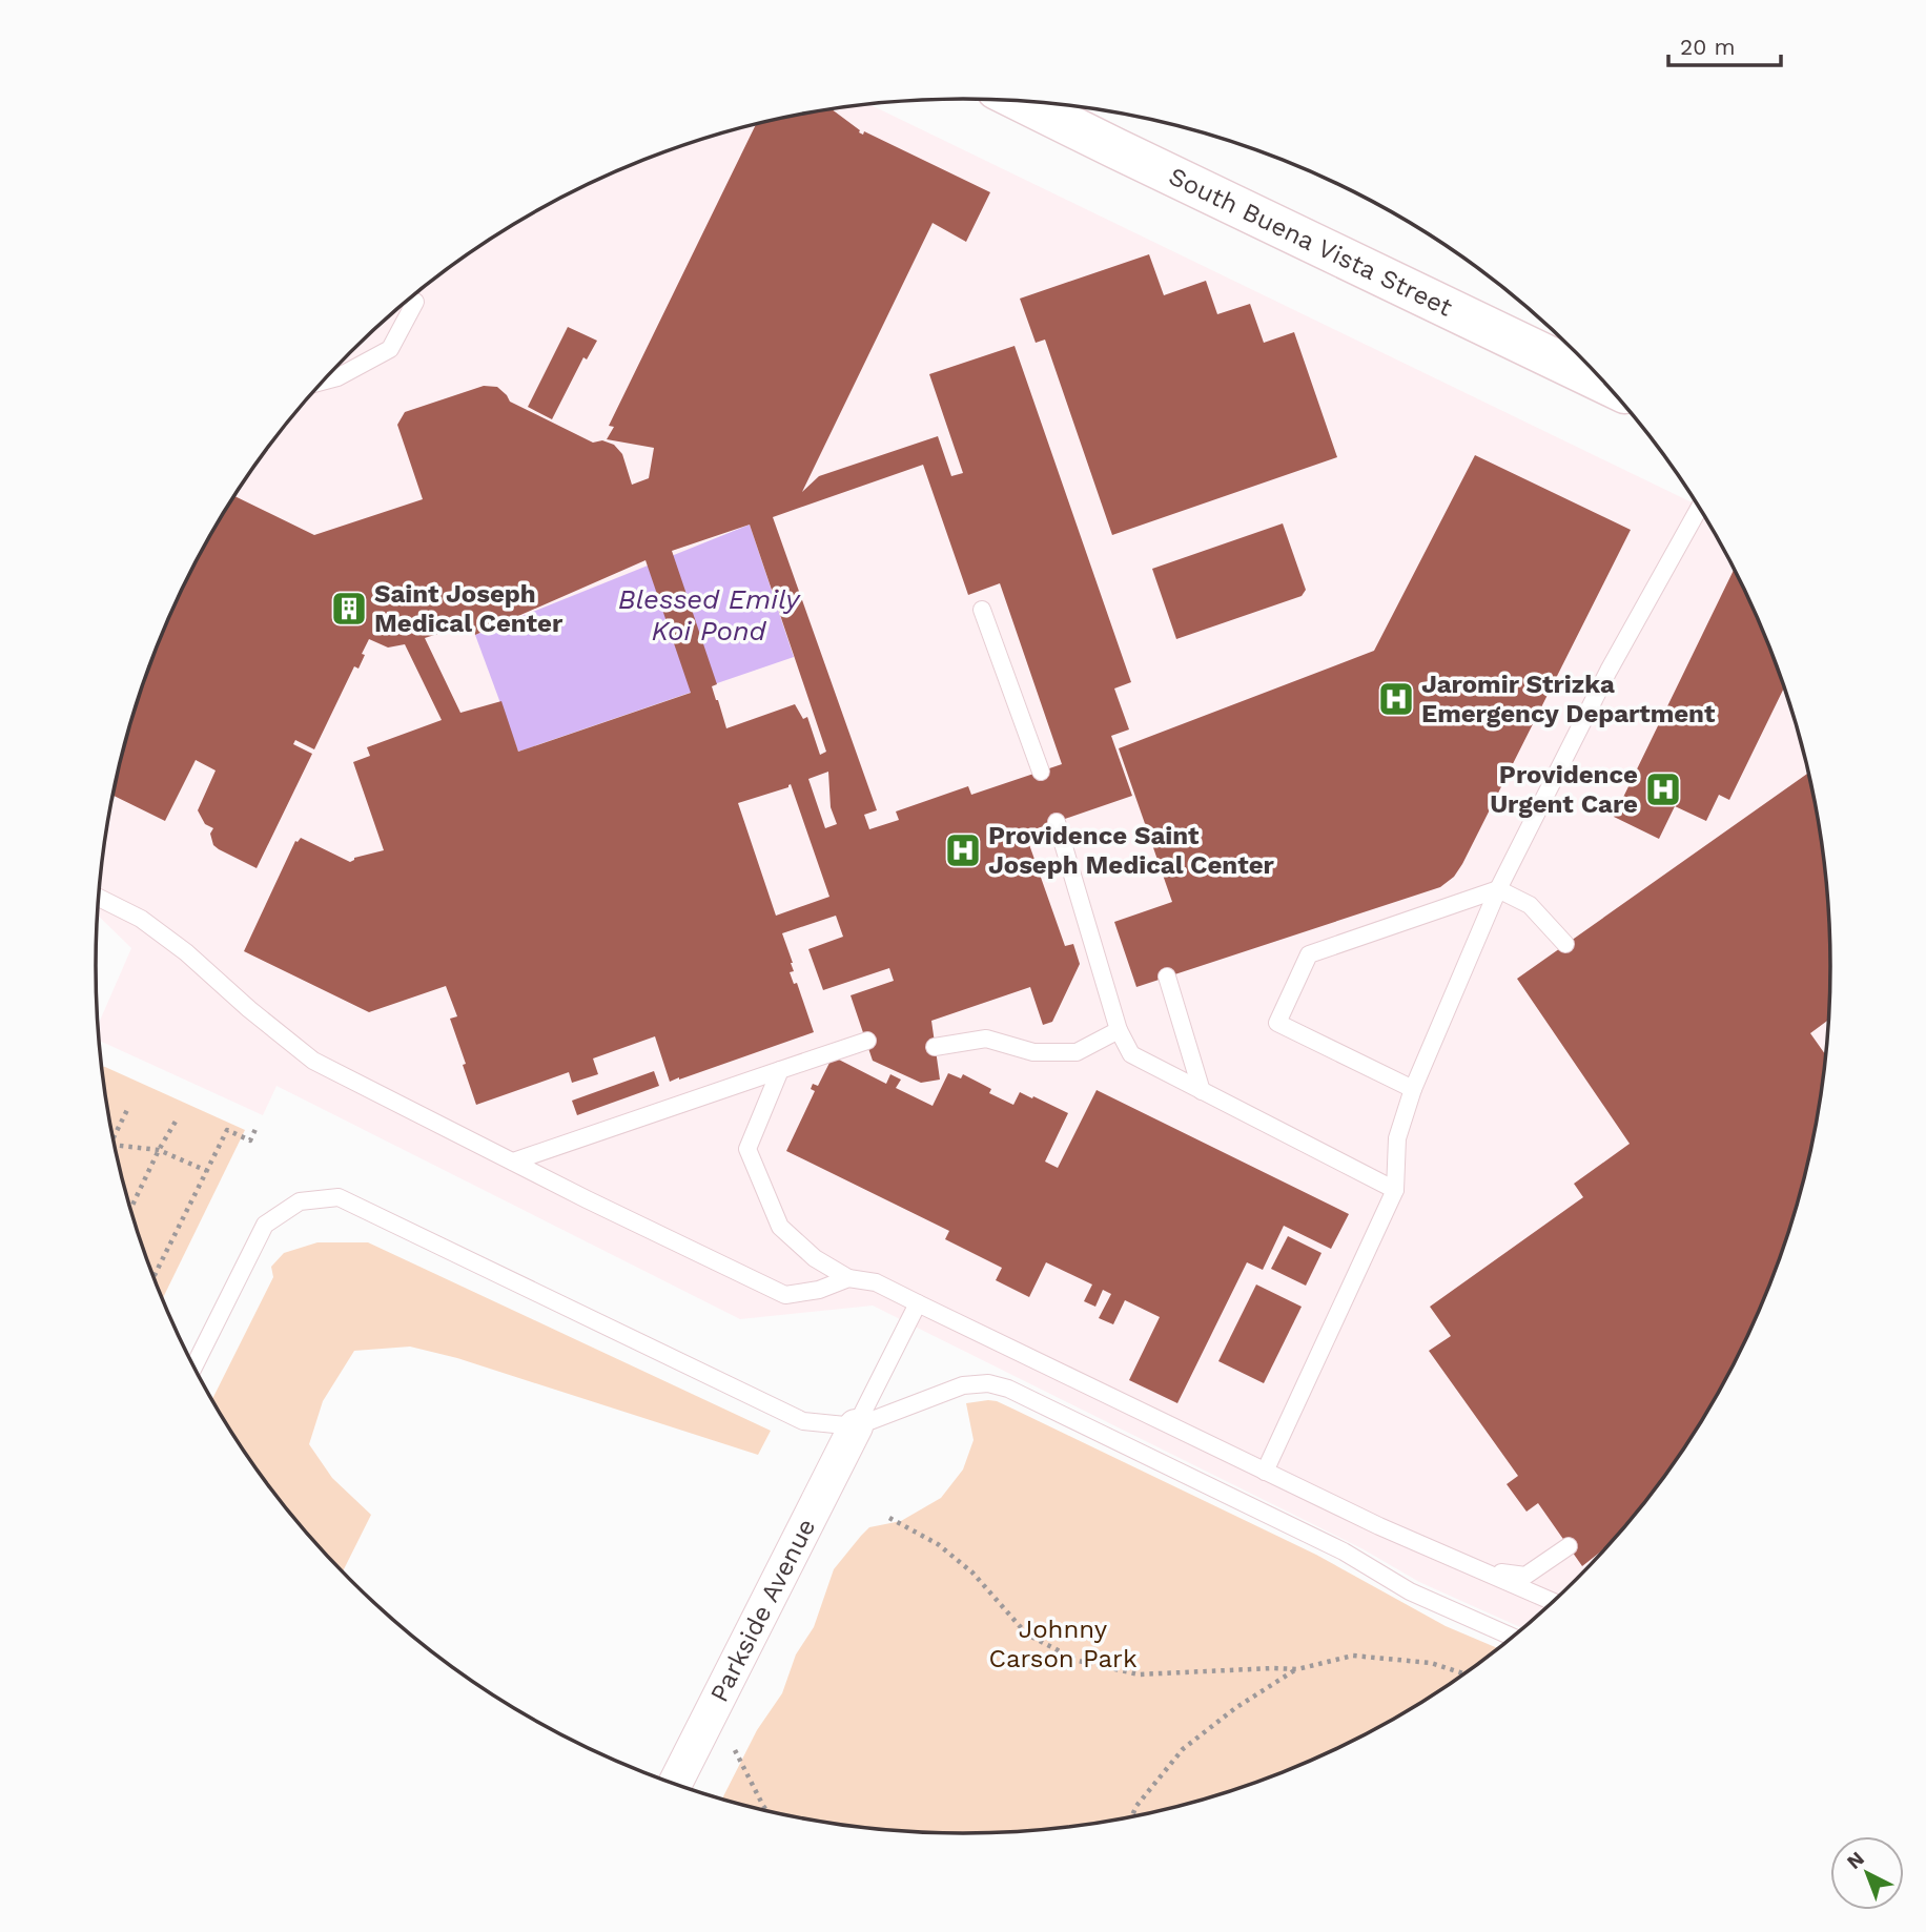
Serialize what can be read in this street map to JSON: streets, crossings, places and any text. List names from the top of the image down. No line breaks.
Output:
{"streets":{"main road":["South Buena Vista Street"],"street":["Parkside Avenue"]},"water":["Blessed Emily Koi Pond"],"parks":["Johnny Carson Park"],"places":{"building":["Saint Joseph Medical Center"],"hospital":["Jaromir Strizka Emergency Department","Providence Urgent Care","Providence Saint Joseph Medical Center"]},"scale_bar":"20 m","north":"top left"}
